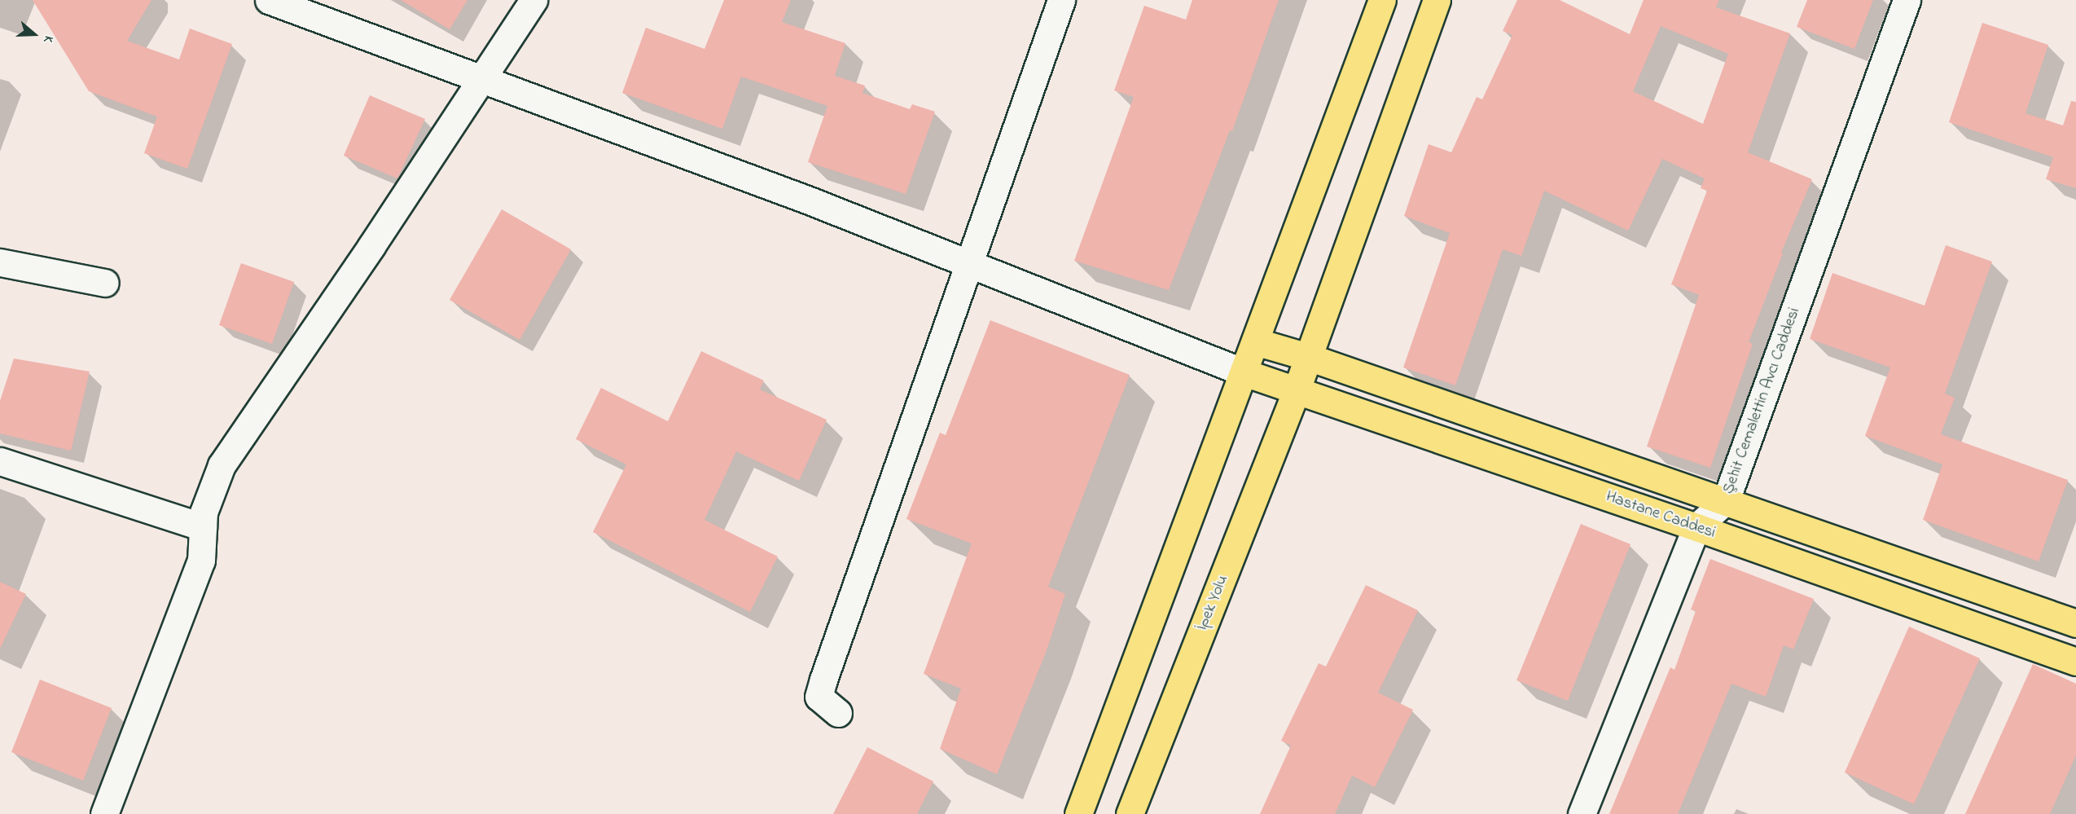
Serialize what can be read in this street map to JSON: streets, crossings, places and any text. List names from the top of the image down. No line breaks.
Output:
{"streets":{"main road":["Hastane Caddesi","İpek Yolu"],"street":["Şehit Cemalettin Avcı Caddesi"]},"crossings":[["Şehit Cemalettin Avcı Caddesi","Hastane Caddesi"],["Hastane Caddesi","İpek Yolu"]],"north":"right"}
